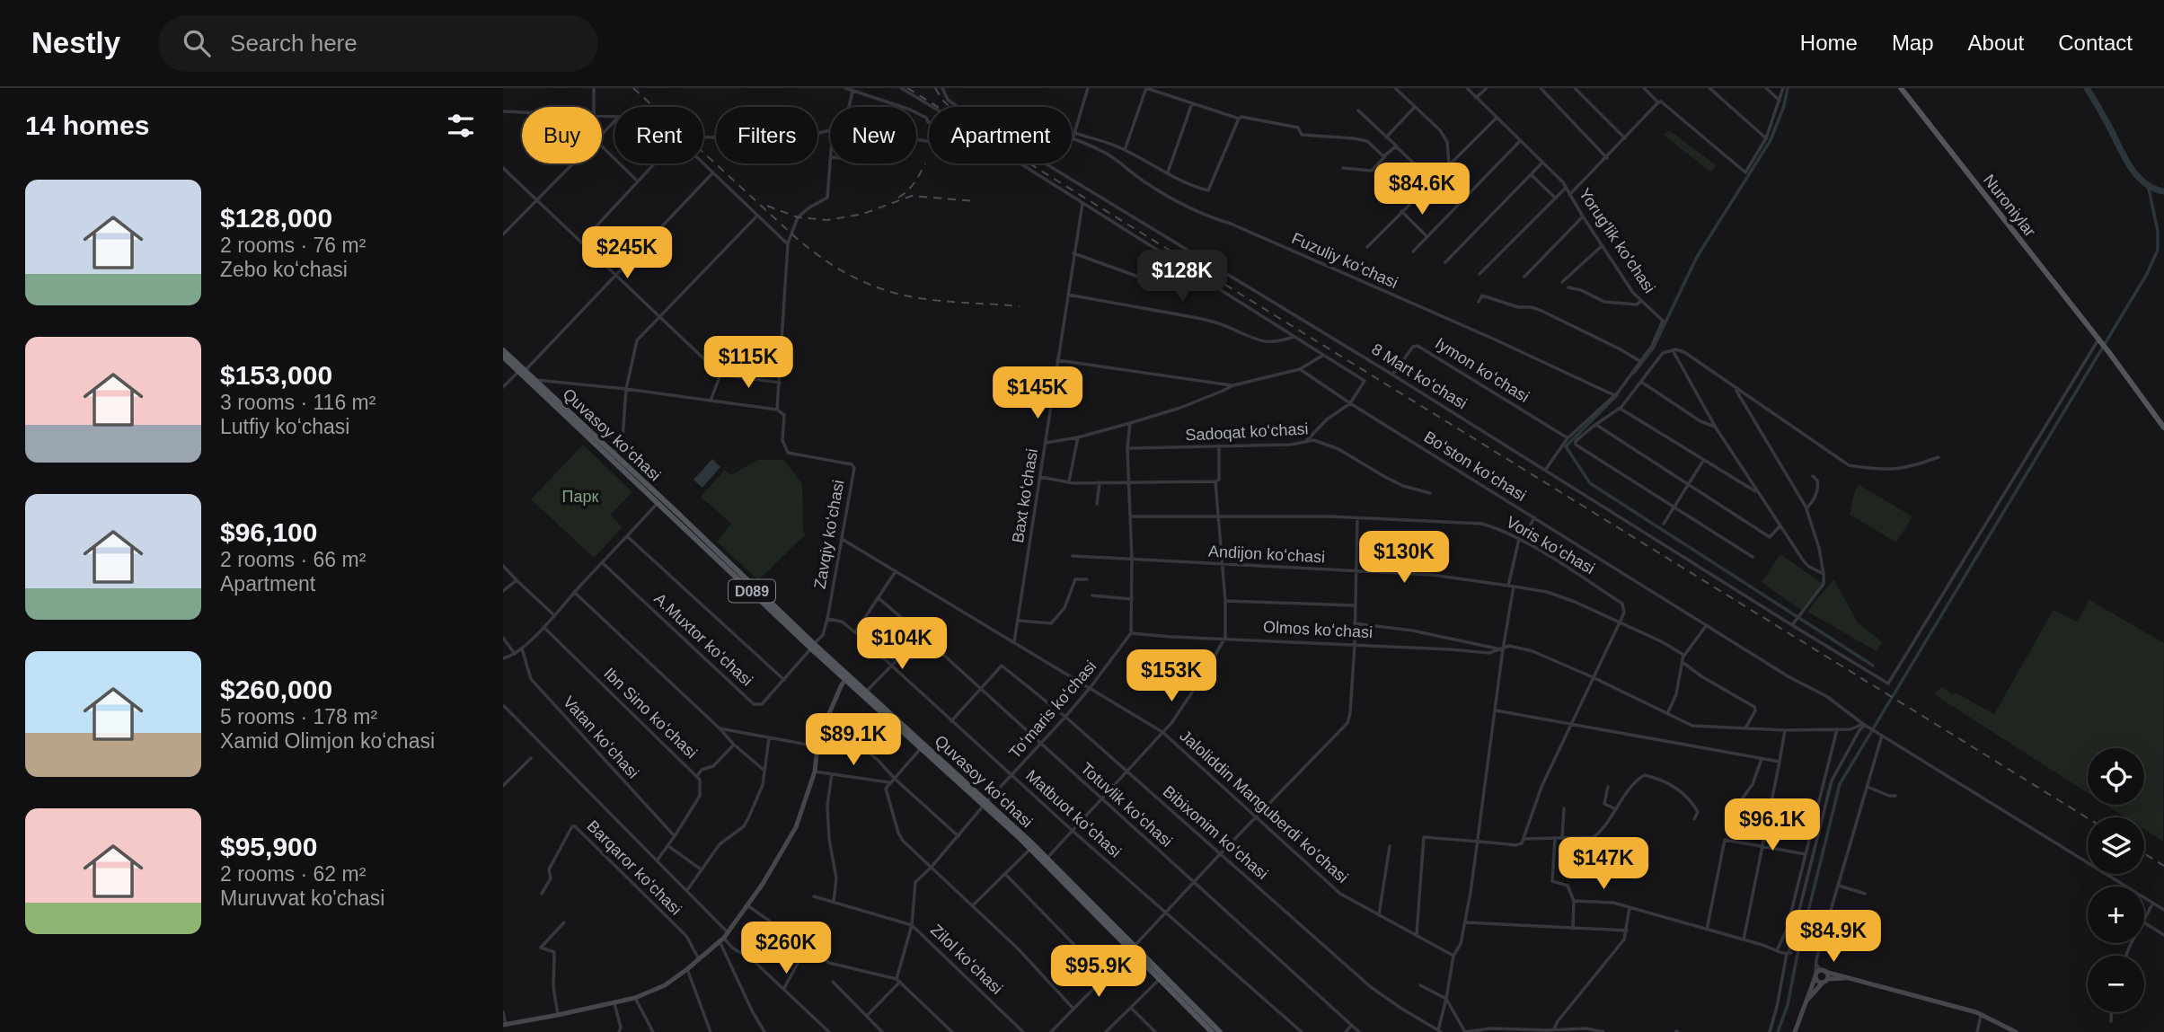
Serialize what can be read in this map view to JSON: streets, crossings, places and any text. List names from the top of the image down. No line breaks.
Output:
{"streets":{"main road":["Nuroniylar","Quvasoy koʻchasi","D089"],"street":["Yorug'lik ko'chasi","Fuzuliy koʻchasi","Iymon koʻchasi","8 Mart koʻchasi","Sadoqat koʻchasi","Boʻston koʻchasi","Baxt koʻchasi","Zavqiy koʻchasi","Voris koʻchasi","Andijon koʻchasi","Olmos koʻchasi","A.Muxtor koʻchasi","Toʻmaris koʻchasi","Ibn Sino koʻchasi","Vatan koʻchasi","Totuvlik koʻchasi","Jaloliddin Manguberdi ko'chasi","Matbuot koʻchasi","Bibixonim koʻchasi","Barqaror koʻchasi","Zilol koʻchasi"]},"crossings":[["Nuroniylar","8 Mart koʻchasi"],["Yorug'lik ko'chasi","Fuzuliy koʻchasi"],["Yorug'lik ko'chasi","Iymon koʻchasi"],["Yorug'lik ko'chasi","8 Mart koʻchasi"],["Iymon koʻchasi","8 Mart koʻchasi"],["Quvasoy koʻchasi","Zavqiy koʻchasi"],["Quvasoy koʻchasi","A.Muxtor koʻchasi"],["Quvasoy koʻchasi","Toʻmaris koʻchasi"],["Baxt koʻchasi","Jaloliddin Manguberdi ko'chasi"],["Zavqiy koʻchasi","A.Muxtor koʻchasi"],["Zavqiy koʻchasi","Jaloliddin Manguberdi ko'chasi"],["Zavqiy koʻchasi","Matbuot koʻchasi"],["Voris koʻchasi","Andijon koʻchasi"],["Olmos koʻchasi","Toʻmaris koʻchasi"],["Toʻmaris koʻchasi","Totuvlik koʻchasi"],["Toʻmaris koʻchasi","Jaloliddin Manguberdi ko'chasi"],["Toʻmaris koʻchasi","Matbuot koʻchasi"],["Toʻmaris koʻchasi","Bibixonim koʻchasi"],["Toʻmaris koʻchasi","Zilol koʻchasi"],["Ibn Sino koʻchasi","Vatan koʻchasi"],["Totuvlik koʻchasi","Bibixonim koʻchasi"]],"parks":["Парк"],"page":{"header":"Nestly","search":"Search here","nav":["Home","Map","About","Contact"],"heading":"14 homes","chip":["Buy","Rent","Filters","New","Apartment"],"price":["$84.6K","$245K","$128K","$115K","$145K","$130K","$104K","$153K","$89.1K","$96.1K","$147K","$84.9K","$260K","$95.9K"],"list":[{"name":"$128,000","note":"2 rooms · 76 m² · Zebo koʻchasi"},{"name":"$153,000","note":"3 rooms · 116 m² · Lutfiy koʻchasi"},{"name":"$96,100","note":"2 rooms · 66 m² · Apartment"},{"name":"$260,000","note":"5 rooms · 178 m² · Xamid Olimjon koʻchasi"},{"name":"$95,900","note":"2 rooms · 62 m² · Muruvvat ko'chasi"}],"map_buttons":["+","−"]}}
